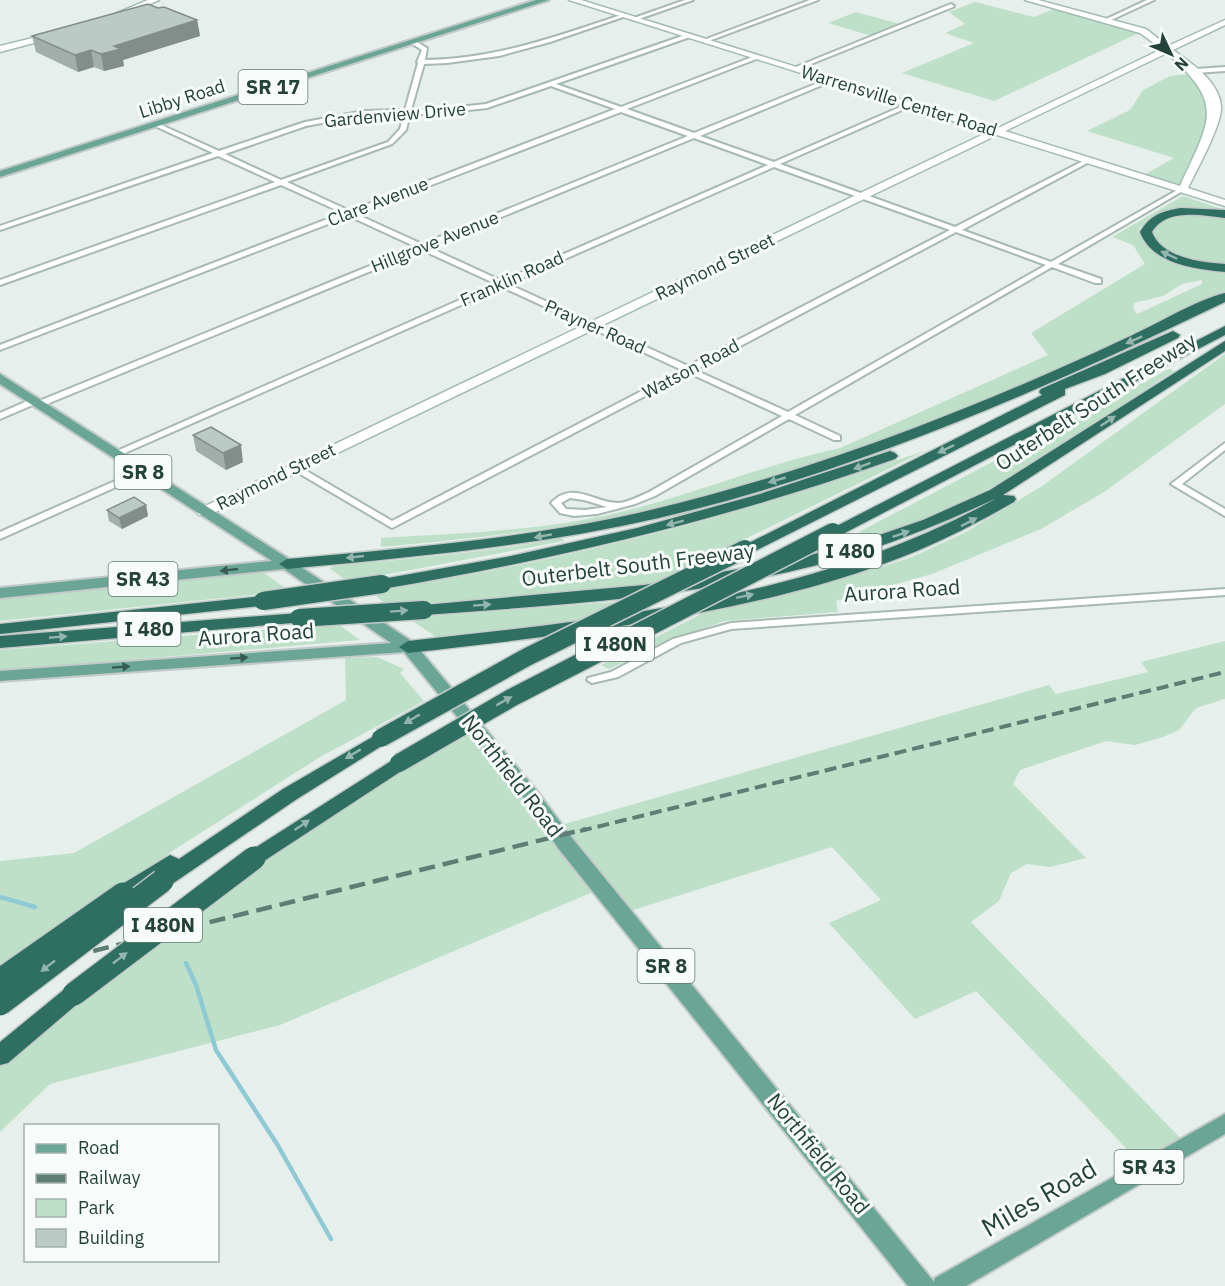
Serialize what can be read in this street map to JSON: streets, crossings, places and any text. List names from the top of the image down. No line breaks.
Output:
{"streets":{"highway":["Outerbelt South Freeway","I 480","I 480N"],"main road":["SR 17","Libby Road","SR 8","SR 43","Aurora Road","Northfield Road","Miles Road"],"street":["Warrensville Center Road","Gardenview Drive","Clare Avenue","Hillgrove Avenue","Raymond Street","Franklin Road","Prayner Road","Watson Road"]},"crossings":[["Libby Road","Prayner Road"],["Warrensville Center Road","Gardenview Drive"],["Warrensville Center Road","Clare Avenue"],["Warrensville Center Road","Hillgrove Avenue"],["Warrensville Center Road","Raymond Street"],["Warrensville Center Road","Franklin Road"],["Warrensville Center Road","Watson Road"],["Gardenview Drive","Prayner Road"],["Clare Avenue","Prayner Road"],["Hillgrove Avenue","Prayner Road"],["Hillgrove Avenue","Northfield Road"],["Raymond Street","Prayner Road"],["Raymond Street","Watson Road"],["Raymond Street","Northfield Road"],["Franklin Road","Prayner Road"],["Franklin Road","Northfield Road"],["Prayner Road","Watson Road"],["Outerbelt South Freeway","I 480N"],["SR 43","Northfield Road"],["Aurora Road","Northfield Road"]],"legend":["Road","Railway","Park","Building"],"north":"bottom right"}
